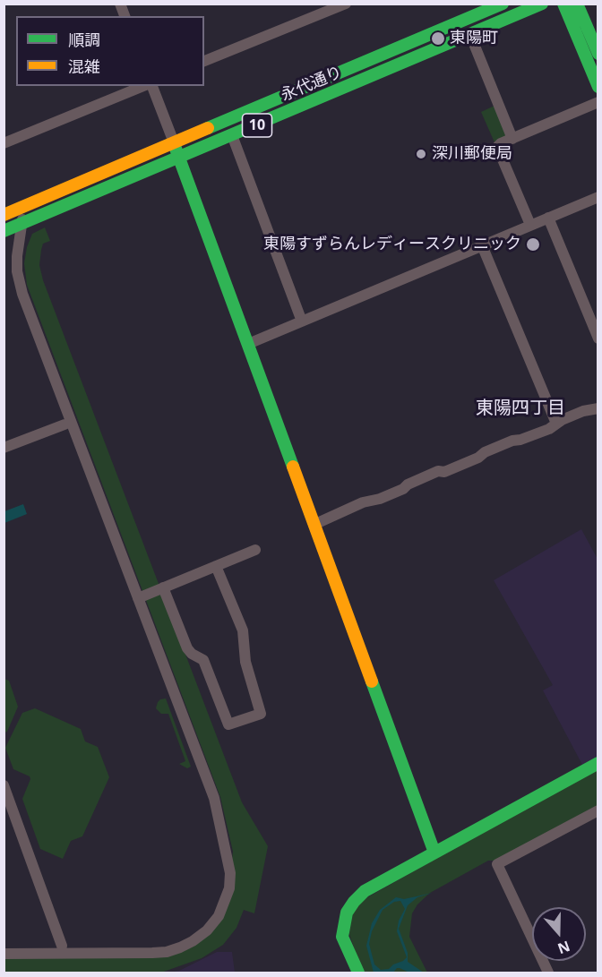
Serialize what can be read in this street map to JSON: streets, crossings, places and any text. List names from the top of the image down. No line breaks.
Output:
{"streets":{"main road":["永代通り","10"]},"districts":["東陽四丁目"],"places":["東陽町","深川郵便局","東陽すずらんレディースクリニック"],"legend":["順調","混雑"],"north":"bottom"}
